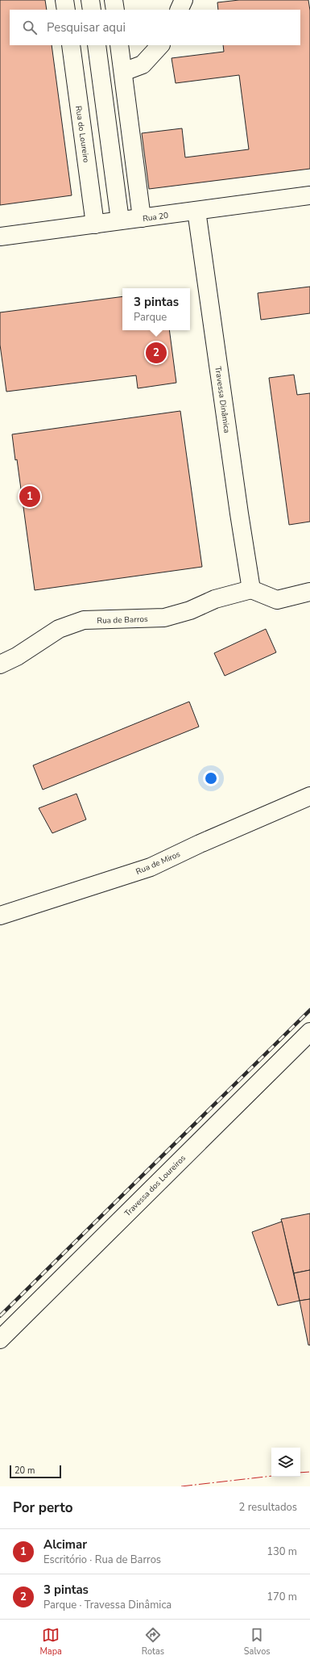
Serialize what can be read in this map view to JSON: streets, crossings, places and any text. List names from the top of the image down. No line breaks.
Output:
{"streets":{"street":["Rua do Loureiro","Rua 20","Travessa Dinâmica","Rua de Barros","Rua de Miros","Travessa dos Loureiros"]},"crossings":[["Rua do Loureiro","Rua 20"],["Rua 20","Travessa Dinâmica"],["Travessa Dinâmica","Rua de Barros"]],"scale_bar":"20 m","page":{"search":"Pesquisar aqui","popup":["3 pintas","Parque"],"pins":["2","1"],"scale":"20 m","heading":["Por perto","2 resultados"],"list":[{"mark":"1","name":"Alcimar","note":"Escritório · Rua de Barros","value":"130 m"},{"mark":"2","name":"3 pintas","note":"Parque · Travessa Dinâmica","value":"170 m"}],"nav":["Mapa","Rotas","Salvos"]}}
